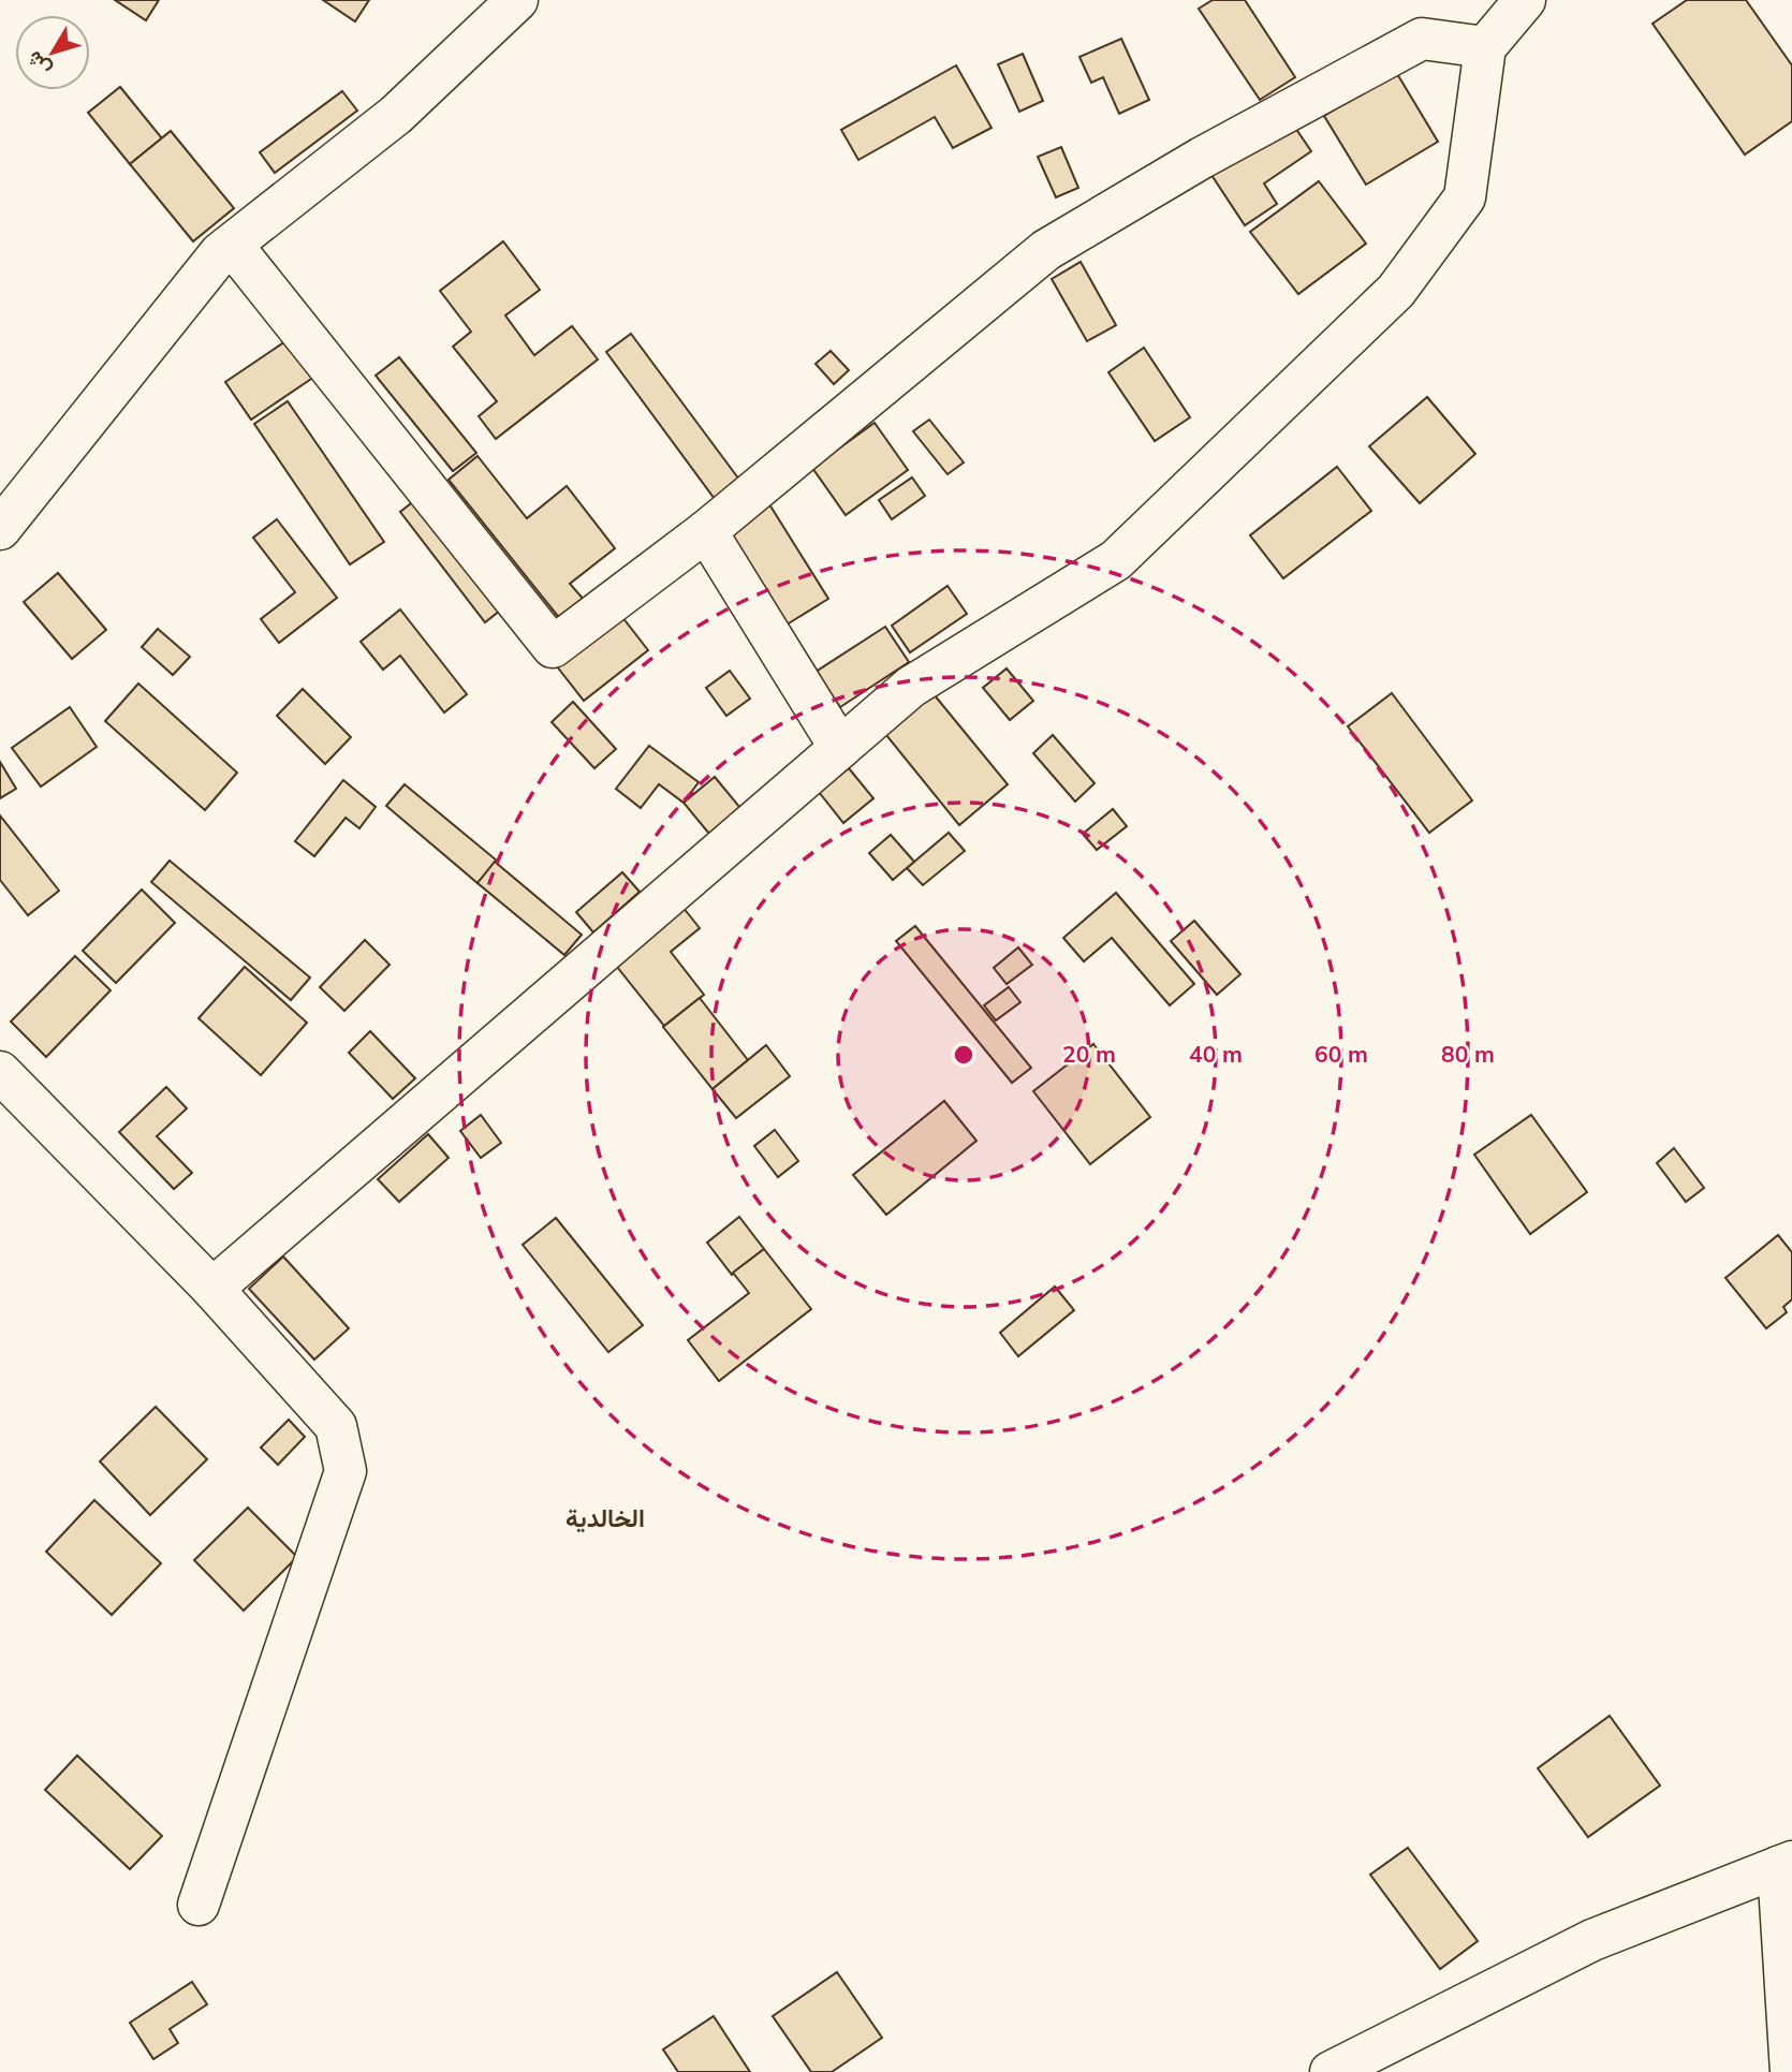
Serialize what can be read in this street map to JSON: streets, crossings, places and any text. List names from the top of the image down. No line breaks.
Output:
{"districts":["الخالدية"],"north":"bottom left","rings":["20 m","40 m","60 m","80 m"]}
